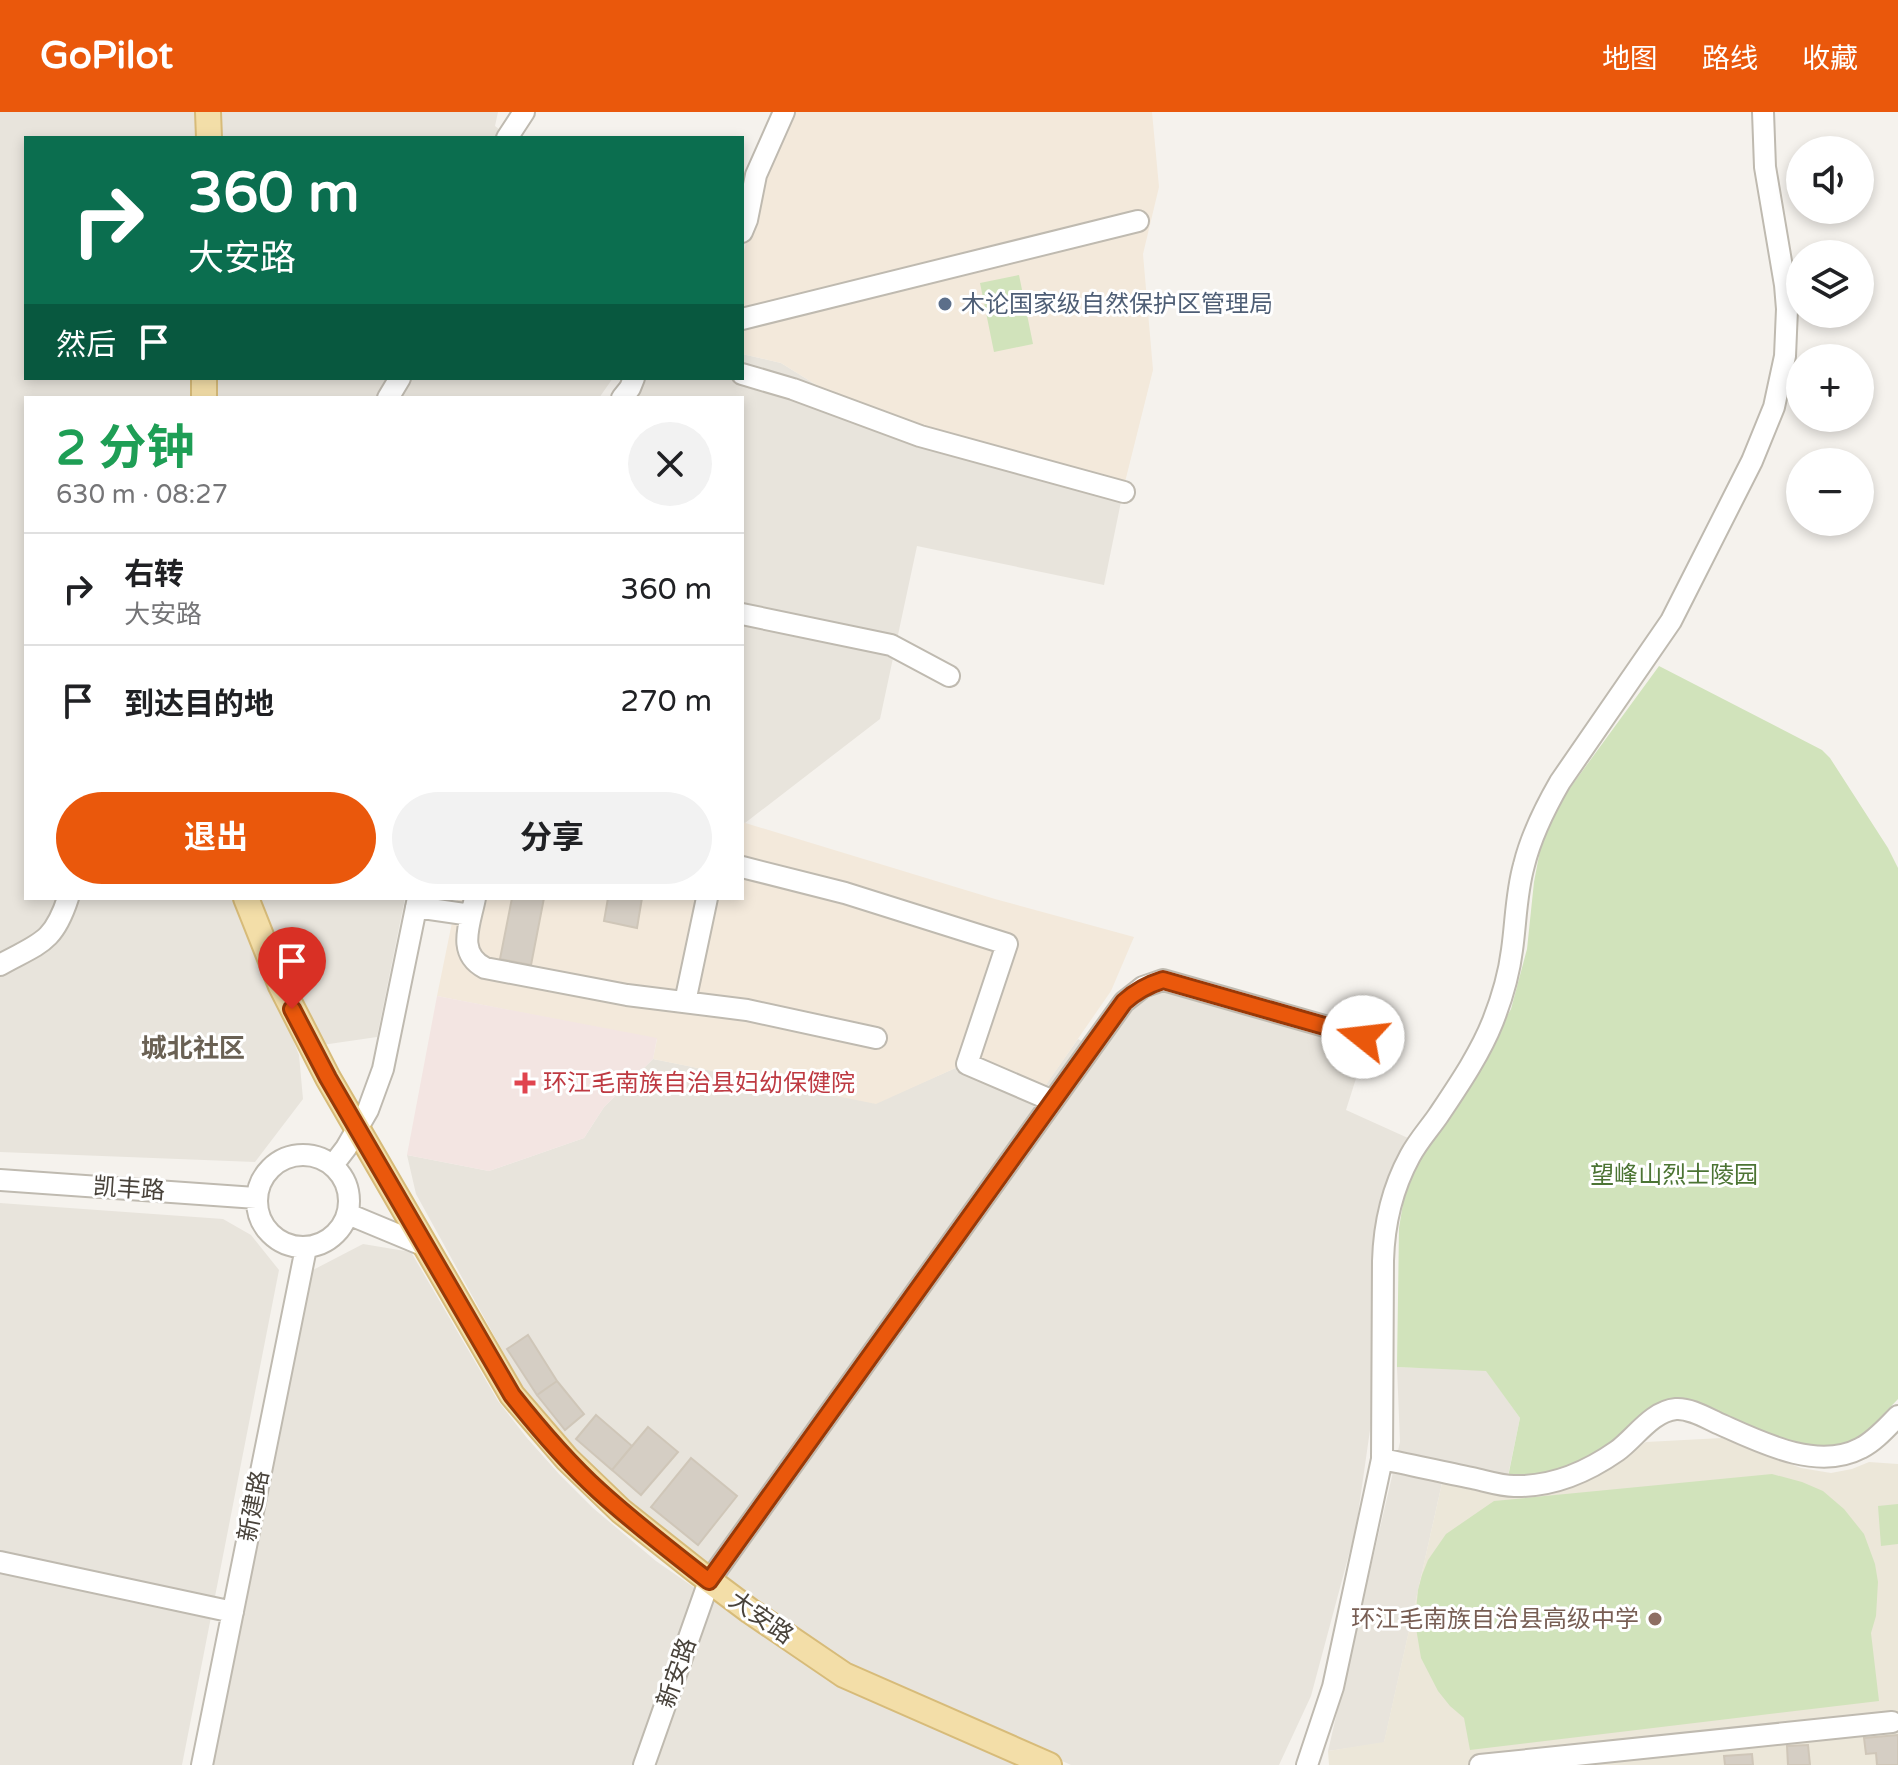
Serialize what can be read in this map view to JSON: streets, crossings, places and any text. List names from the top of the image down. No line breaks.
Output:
{"streets":{"main road":["大安路"],"street":["凯丰路","新建路","新安路"]},"crossings":[["凯丰路","新建路"],["大安路","新安路"]],"districts":["城北社区"],"parks":["望峰山烈士陵园"],"places":{"other":["木论国家级自然保护区管理局","环江毛南族自治县高级中学"],"health":["环江毛南族自治县妇幼保健院"]},"page":{"header":"GoPilot","nav":["地图","路线","收藏"],"map_buttons":["+","−"],"turn":["360 m","大安路"],"then":"然后","heading":["2 分钟","630 m · 08:27"],"list":[{"name":"右转","note":"大安路","value":"360 m"},{"name":"到达目的地","value":"270 m"}],"buttons":["退出","分享"]}}
